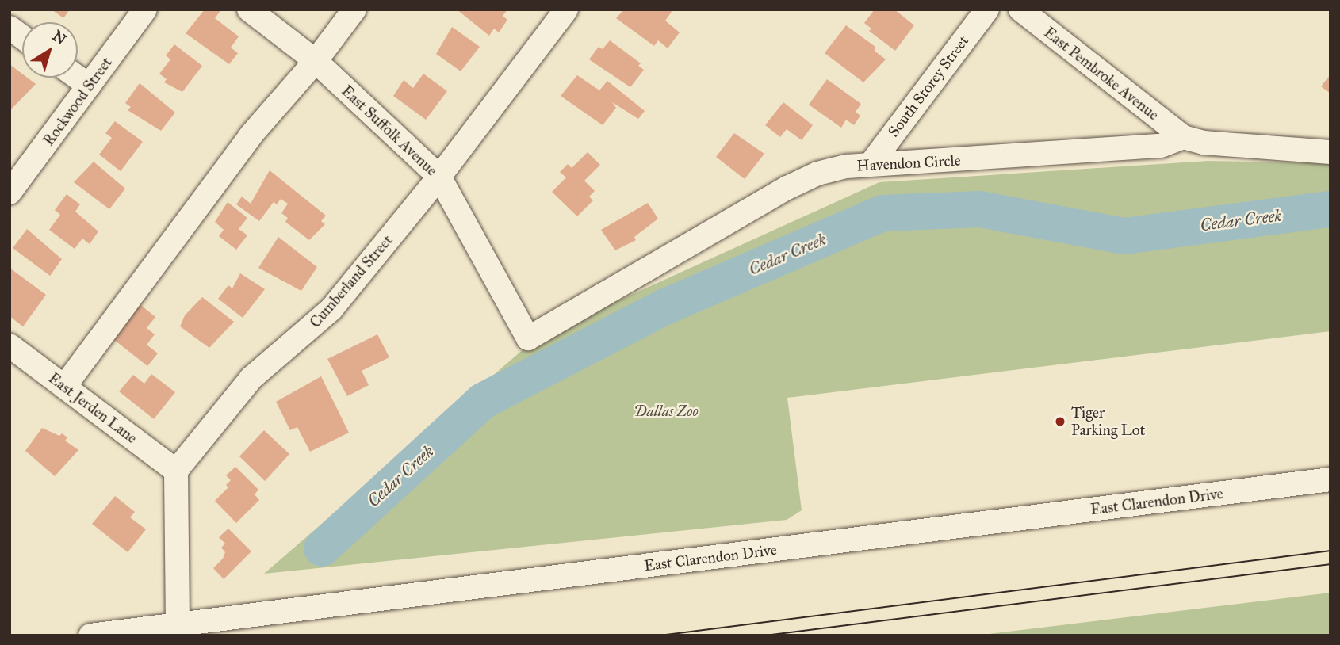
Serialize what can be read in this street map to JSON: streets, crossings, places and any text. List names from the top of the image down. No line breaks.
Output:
{"streets":{"street":["East Pembroke Avenue","South Storey Street","Rockwood Street","East Suffolk Avenue","Havendon Circle","Cumberland Street","East Jerden Lane","East Clarendon Drive"]},"crossings":[["East Pembroke Avenue","Havendon Circle"],["South Storey Street","Havendon Circle"],["East Suffolk Avenue","Havendon Circle"],["East Suffolk Avenue","Cumberland Street"],["Cumberland Street","East Jerden Lane"]],"water":["Cedar Creek"],"parks":["Dallas Zoo"],"places":["Tiger Parking Lot"],"north":"top right"}
